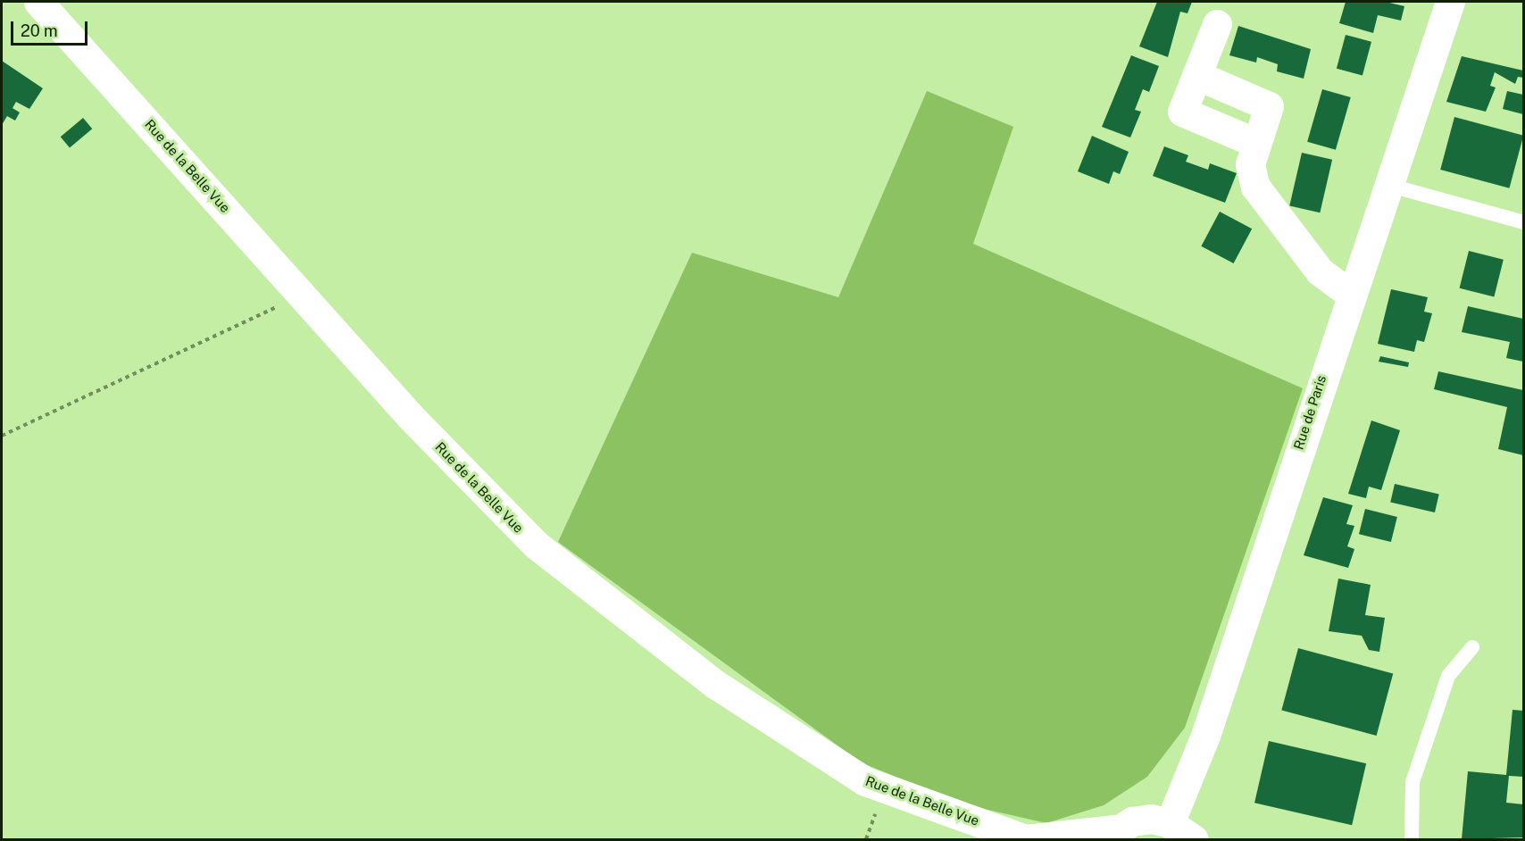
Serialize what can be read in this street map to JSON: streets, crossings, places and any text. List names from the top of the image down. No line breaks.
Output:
{"streets":{"street":["Rue de la Belle Vue","Rue de Paris"]},"crossings":[["Rue de la Belle Vue","Rue de Paris"]],"scale_bar":"20 m"}
